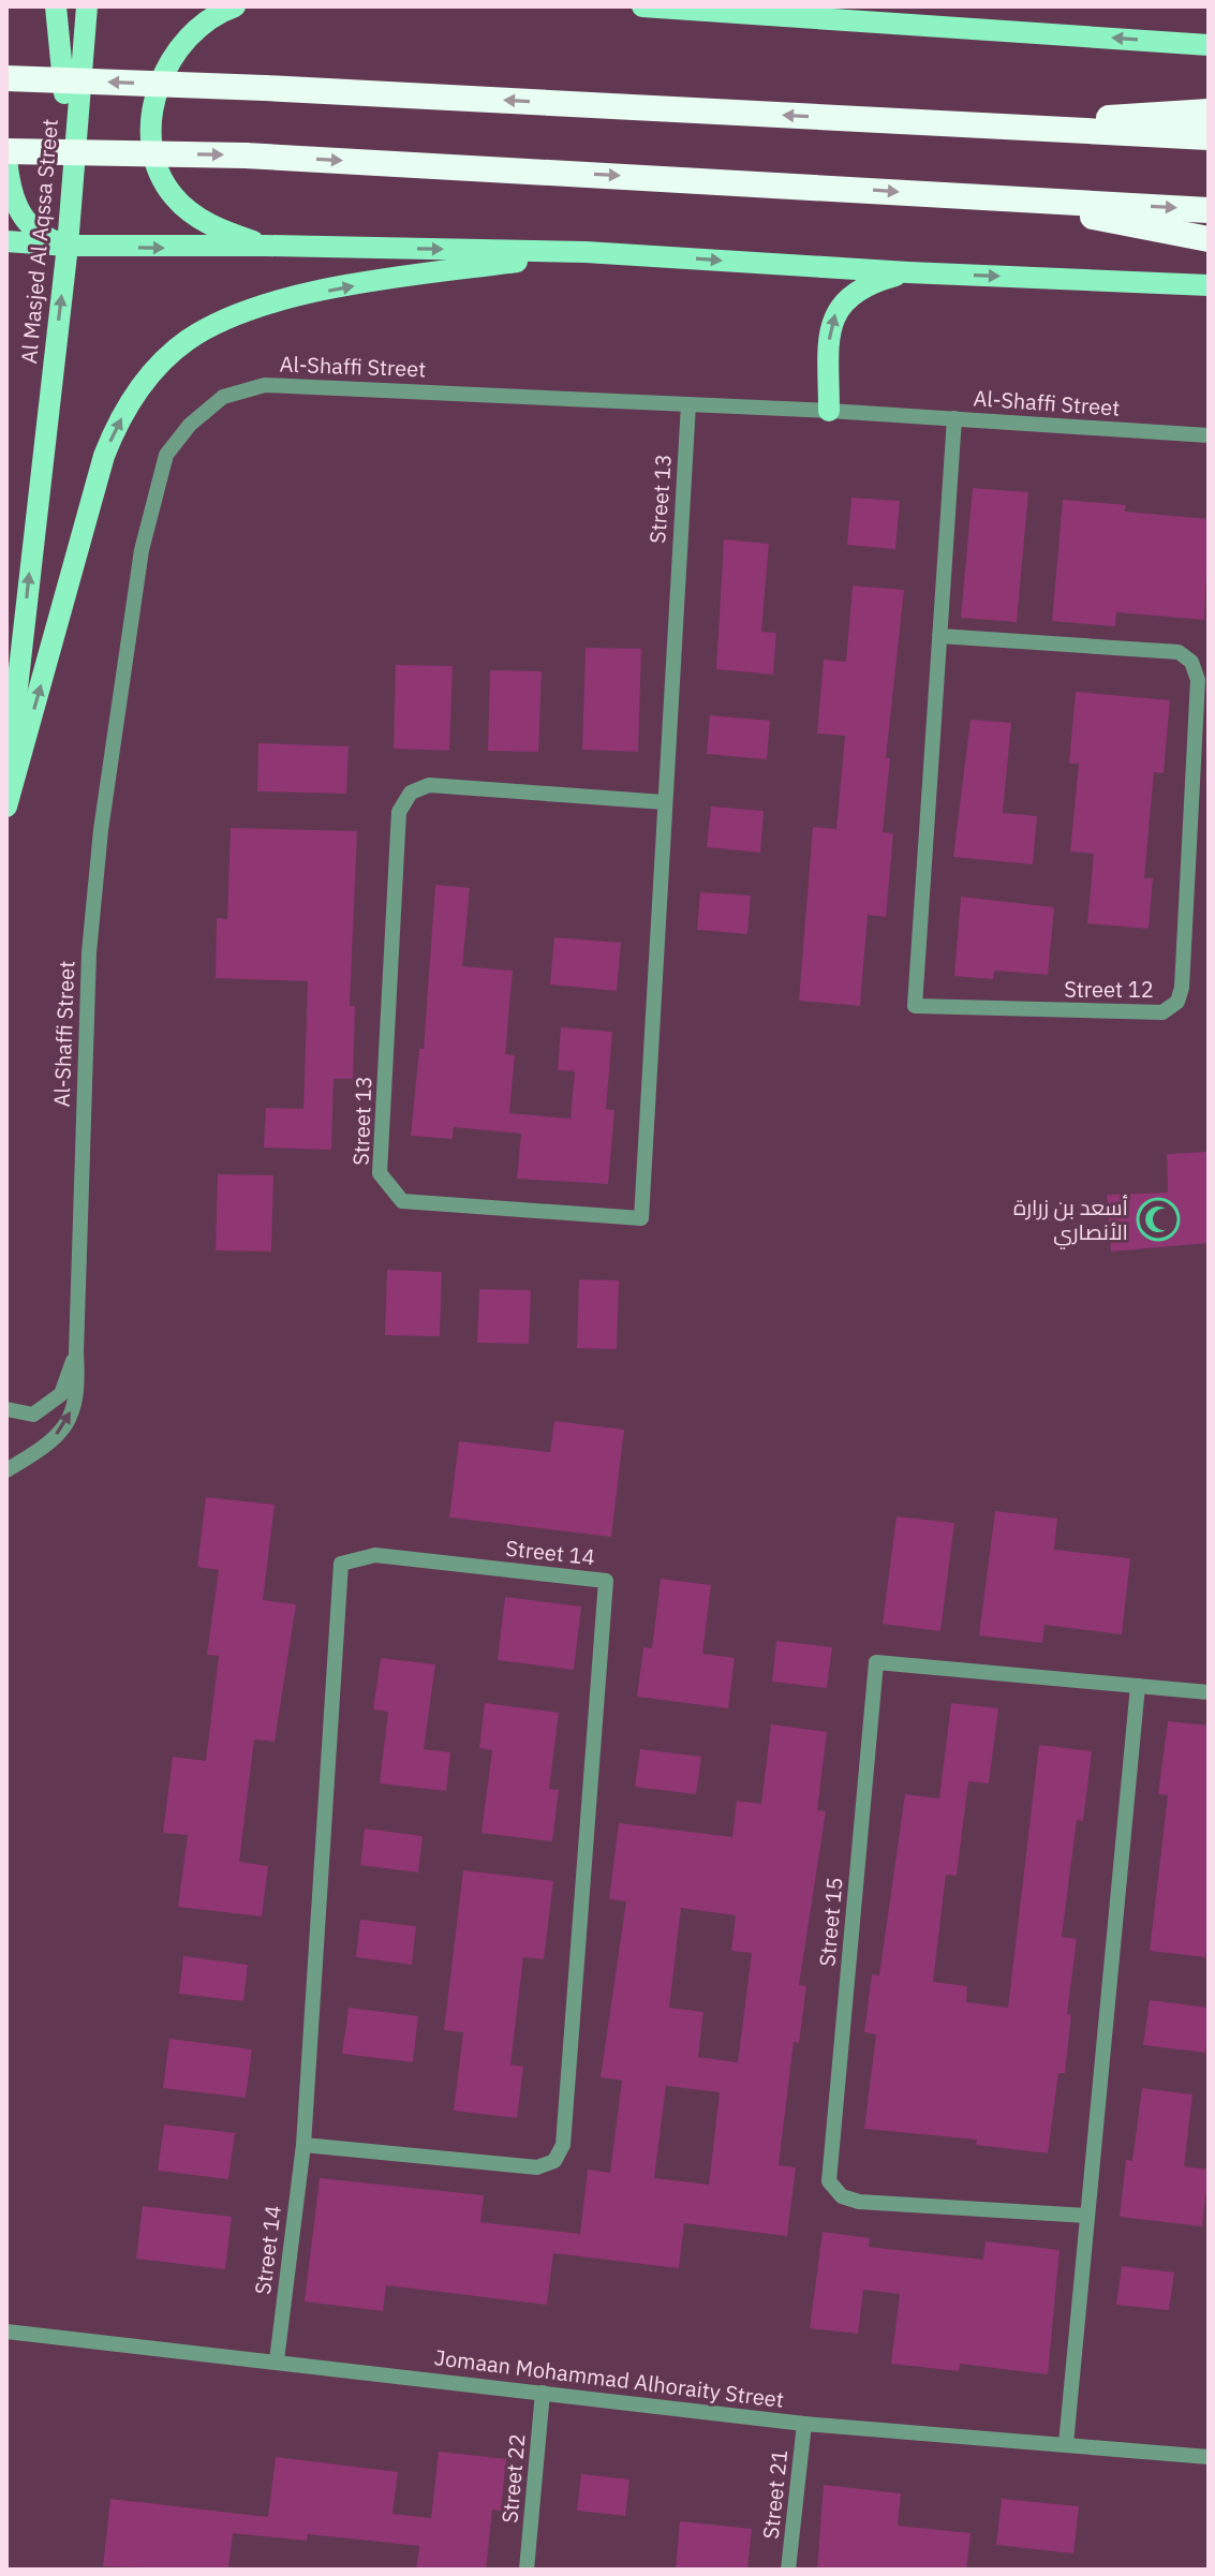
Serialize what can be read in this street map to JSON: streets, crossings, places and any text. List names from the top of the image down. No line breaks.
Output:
{"streets":{"main road":["Al Masjed Al Aqssa Street"],"street":["Al-Shaffi Street","Street 13","Street 12","Street 14","Street 15","Jomaan Mohammad Alhoraity Street","Street 22","Street 21"]},"crossings":[["Al-Shaffi Street","Street 13"],["Al-Shaffi Street","Street 12"],["Street 14","Jomaan Mohammad Alhoraity Street"],["Jomaan Mohammad Alhoraity Street","Street 22"],["Jomaan Mohammad Alhoraity Street","Street 21"]],"one_way":["Al Masjed Al Aqssa Street"],"places":{"mosque":["أسعد بن زرارة الأنصاري"]}}
